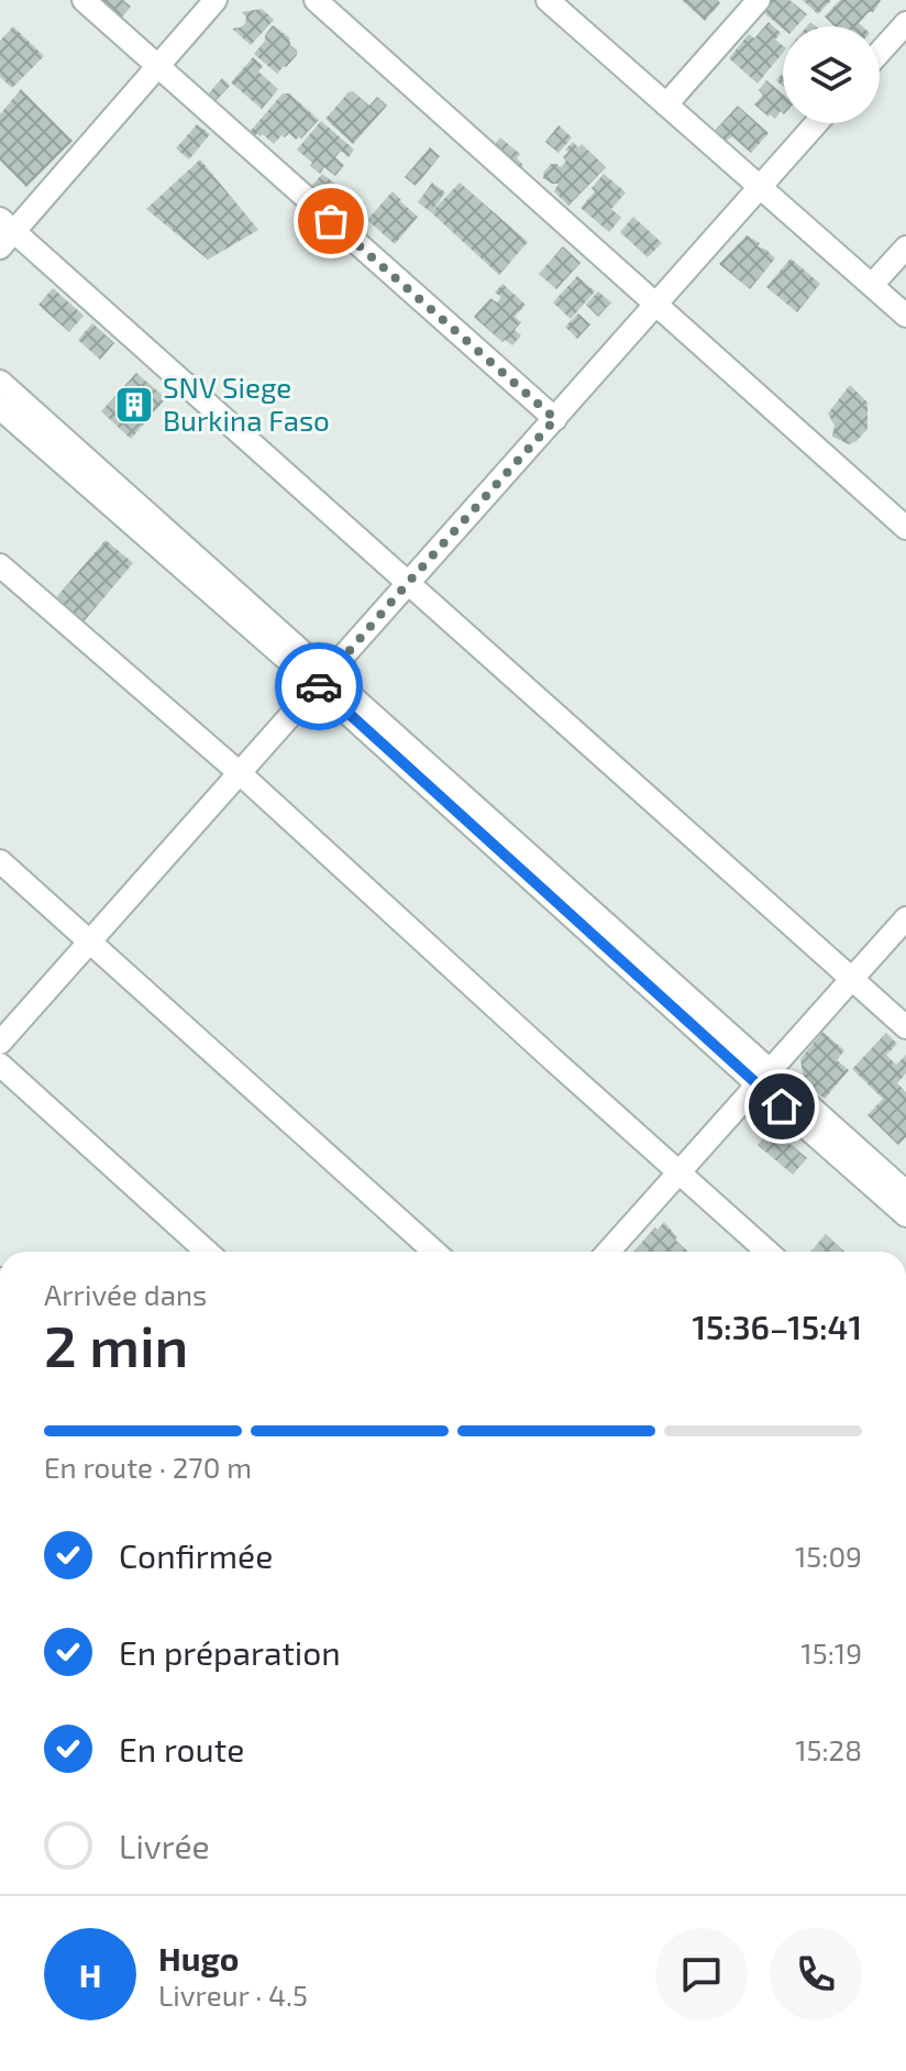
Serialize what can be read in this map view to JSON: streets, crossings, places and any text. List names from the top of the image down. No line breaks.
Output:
{"places":{"building":["SNV Siege Burkina Faso"]},"page":{"heading":["2 min","Arrivée dans","15:36–15:41"],"panel":["Hugo","Livreur · 4.5"],"bar":"En route · 270 m","list":[["Confirmée","15:09"],["En préparation","15:19"],["En route","15:28"],"Livrée"],"round":"H"}}
